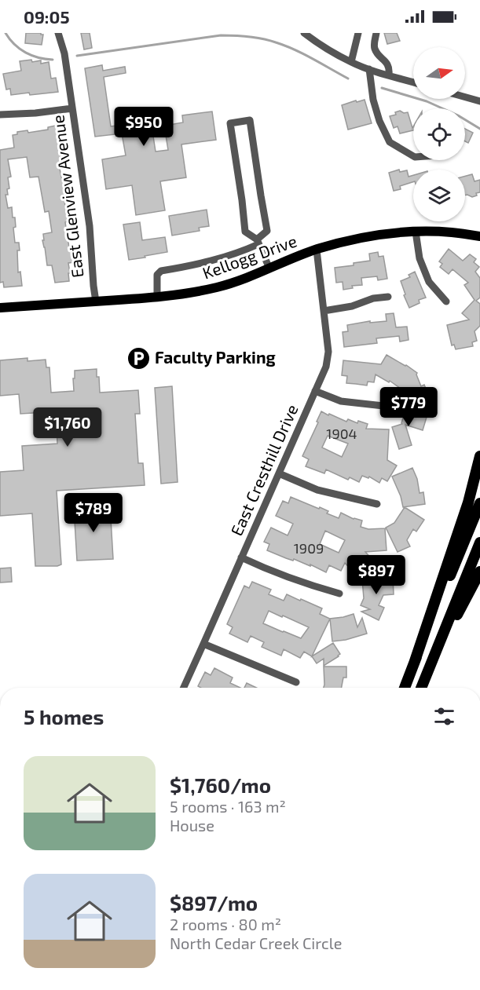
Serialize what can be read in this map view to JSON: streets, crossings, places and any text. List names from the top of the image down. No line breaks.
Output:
{"streets":{"main road":["Kellogg Drive"],"street":["East Glenview Avenue","East Cresthill Drive"]},"crossings":[["East Glenview Avenue","Kellogg Drive"],["Kellogg Drive","East Cresthill Drive"]],"places":{"parking":["Faculty Parking"]},"house_numbers":["1904","1909"],"north":"right","page":{"status":"09:05","price":["$950","$779","$1,760","$789","$897"],"heading":"5 homes","list":[{"name":"$1,760/mo","note":"5 rooms · 163 m² · House"},{"name":"$897/mo","note":"2 rooms · 80 m² · North Cedar Creek Circle"}]}}
